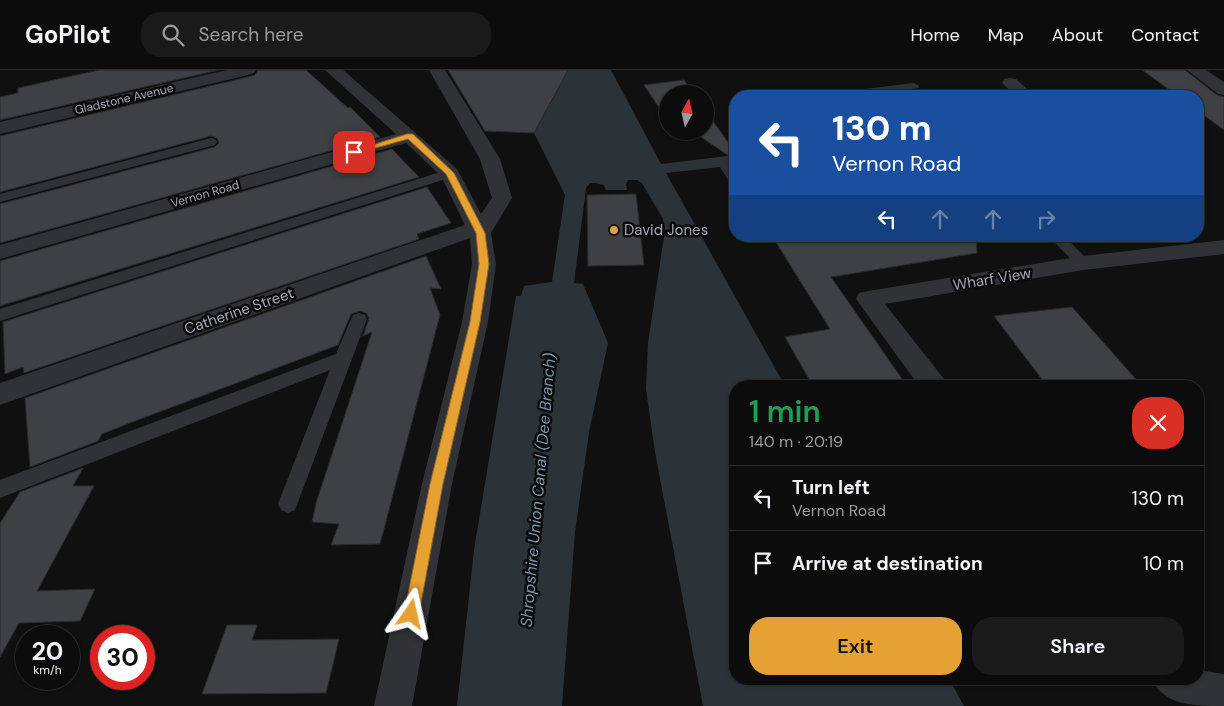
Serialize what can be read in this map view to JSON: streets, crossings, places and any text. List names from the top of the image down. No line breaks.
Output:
{"streets":{"street":["Gladstone Avenue","Vernon Road","Wharf View","Catherine Street"]},"water":["Shropshire Union Canal (Dee Branch)"],"places":["David Jones"],"north":"top","page":{"header":"GoPilot","search":"Search here","nav":["Home","Map","About","Contact"],"turn":["130 m","Vernon Road"],"heading":["1 min","140 m · 20:19"],"list":[{"name":"Turn left","note":"Vernon Road","value":"130 m"},{"name":"Arrive at destination","value":"10 m"}],"buttons":["Exit","Share"],"speed":"20 km/h","limit":"30"}}
